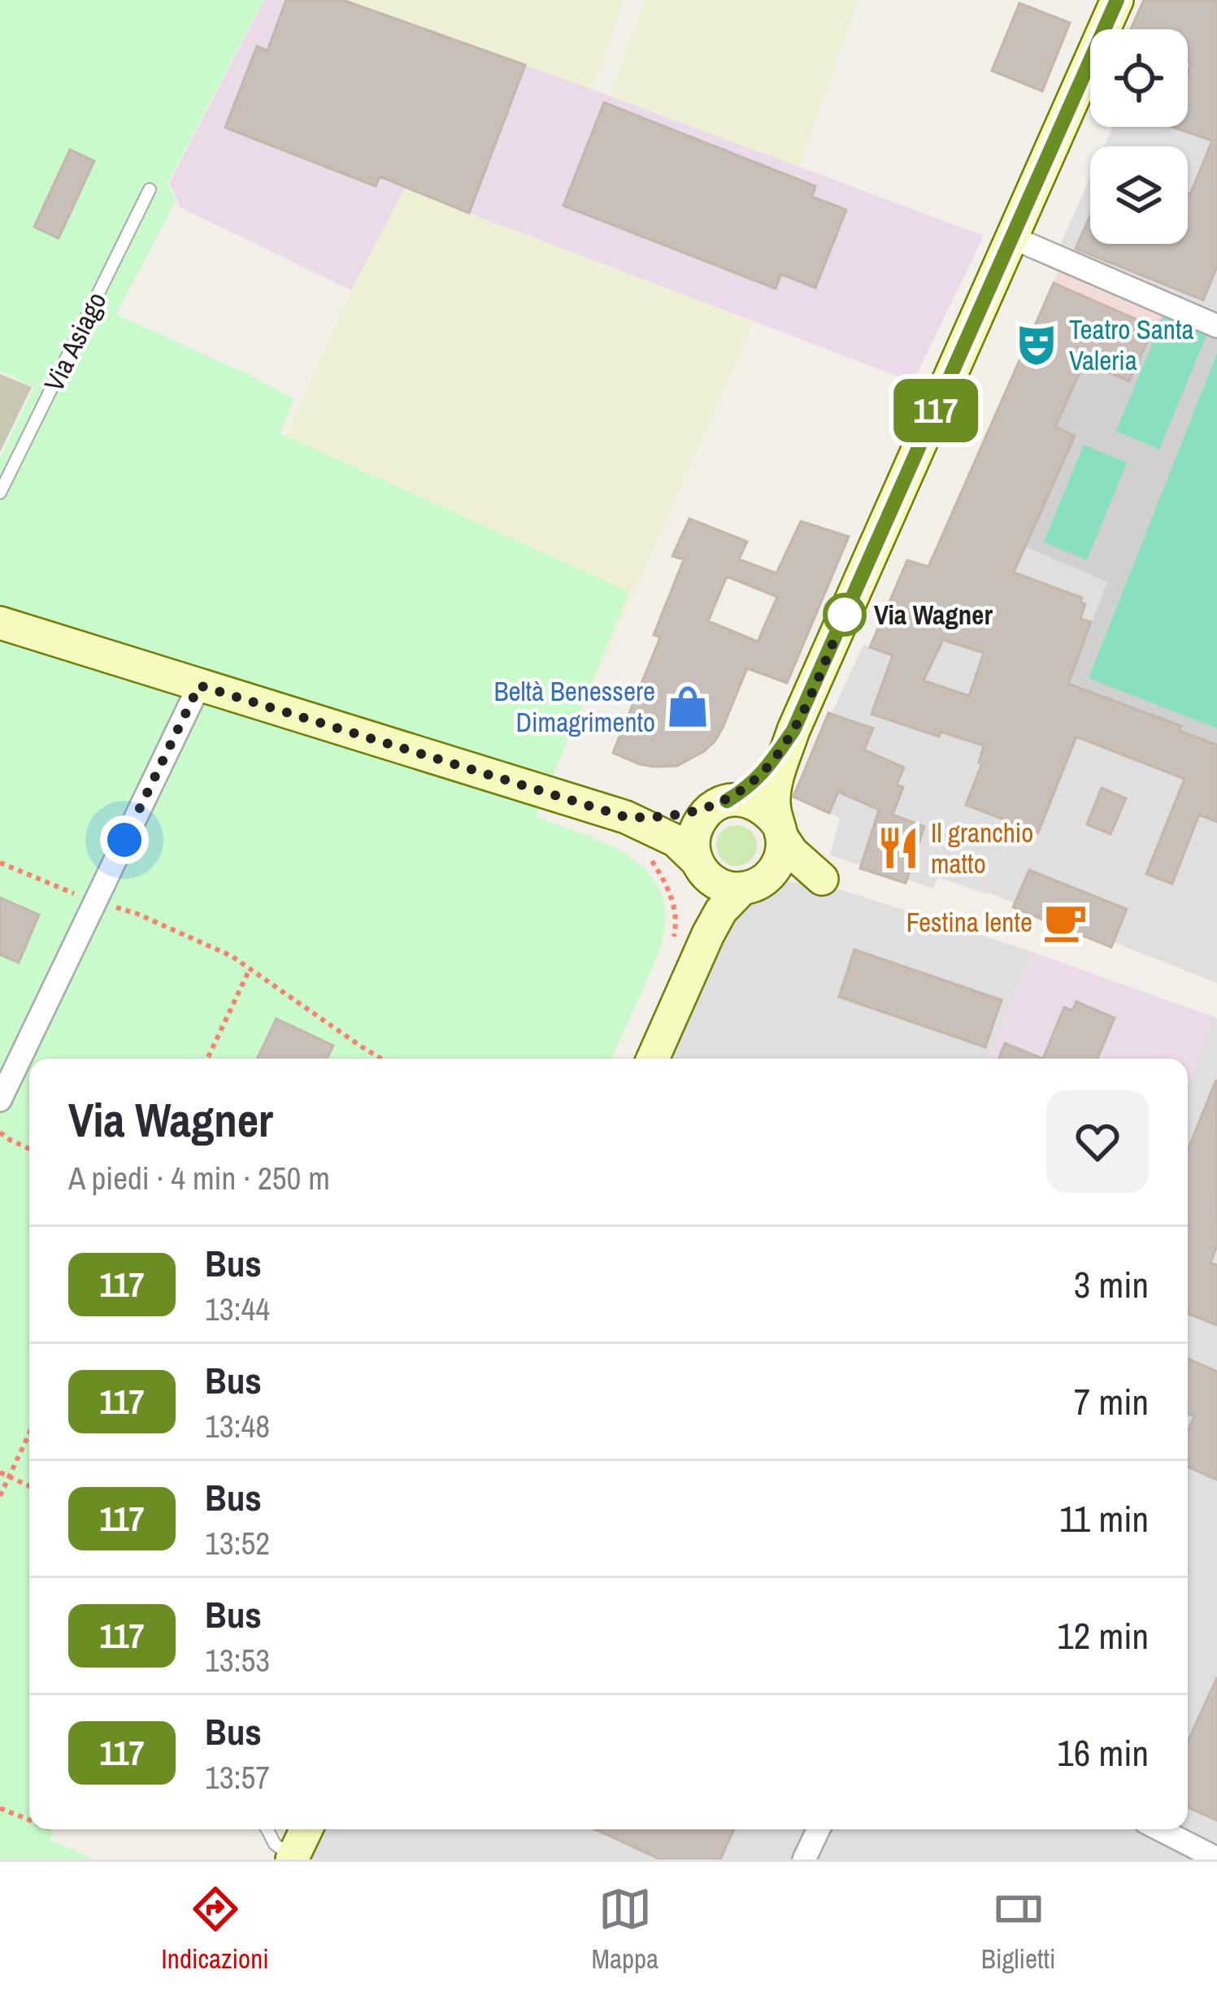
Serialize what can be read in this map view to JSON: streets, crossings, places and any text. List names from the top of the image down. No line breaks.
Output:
{"streets":{"lane":["Via Asiago"]},"places":{"theatre":["Teatro Santa Valeria"],"other":["Via Wagner"],"shop":["Beltà Benessere Dimagrimento"],"restaurant":["Il granchio matto"],"cafe":["Festina lente"]},"lines":["bus line 117"],"page":{"on_map":"117","heading":["Via Wagner","A piedi · 4 min · 250 m"],"list":[{"mark":"117","name":"Bus","note":"13:44","value":"3 min"},{"mark":"117","name":"Bus","note":"13:48","value":"7 min"},{"mark":"117","name":"Bus","note":"13:52","value":"11 min"},{"mark":"117","name":"Bus","note":"13:53","value":"12 min"},{"mark":"117","name":"Bus","note":"13:57","value":"16 min"}],"tabs":["Indicazioni","Mappa","Biglietti"]}}
